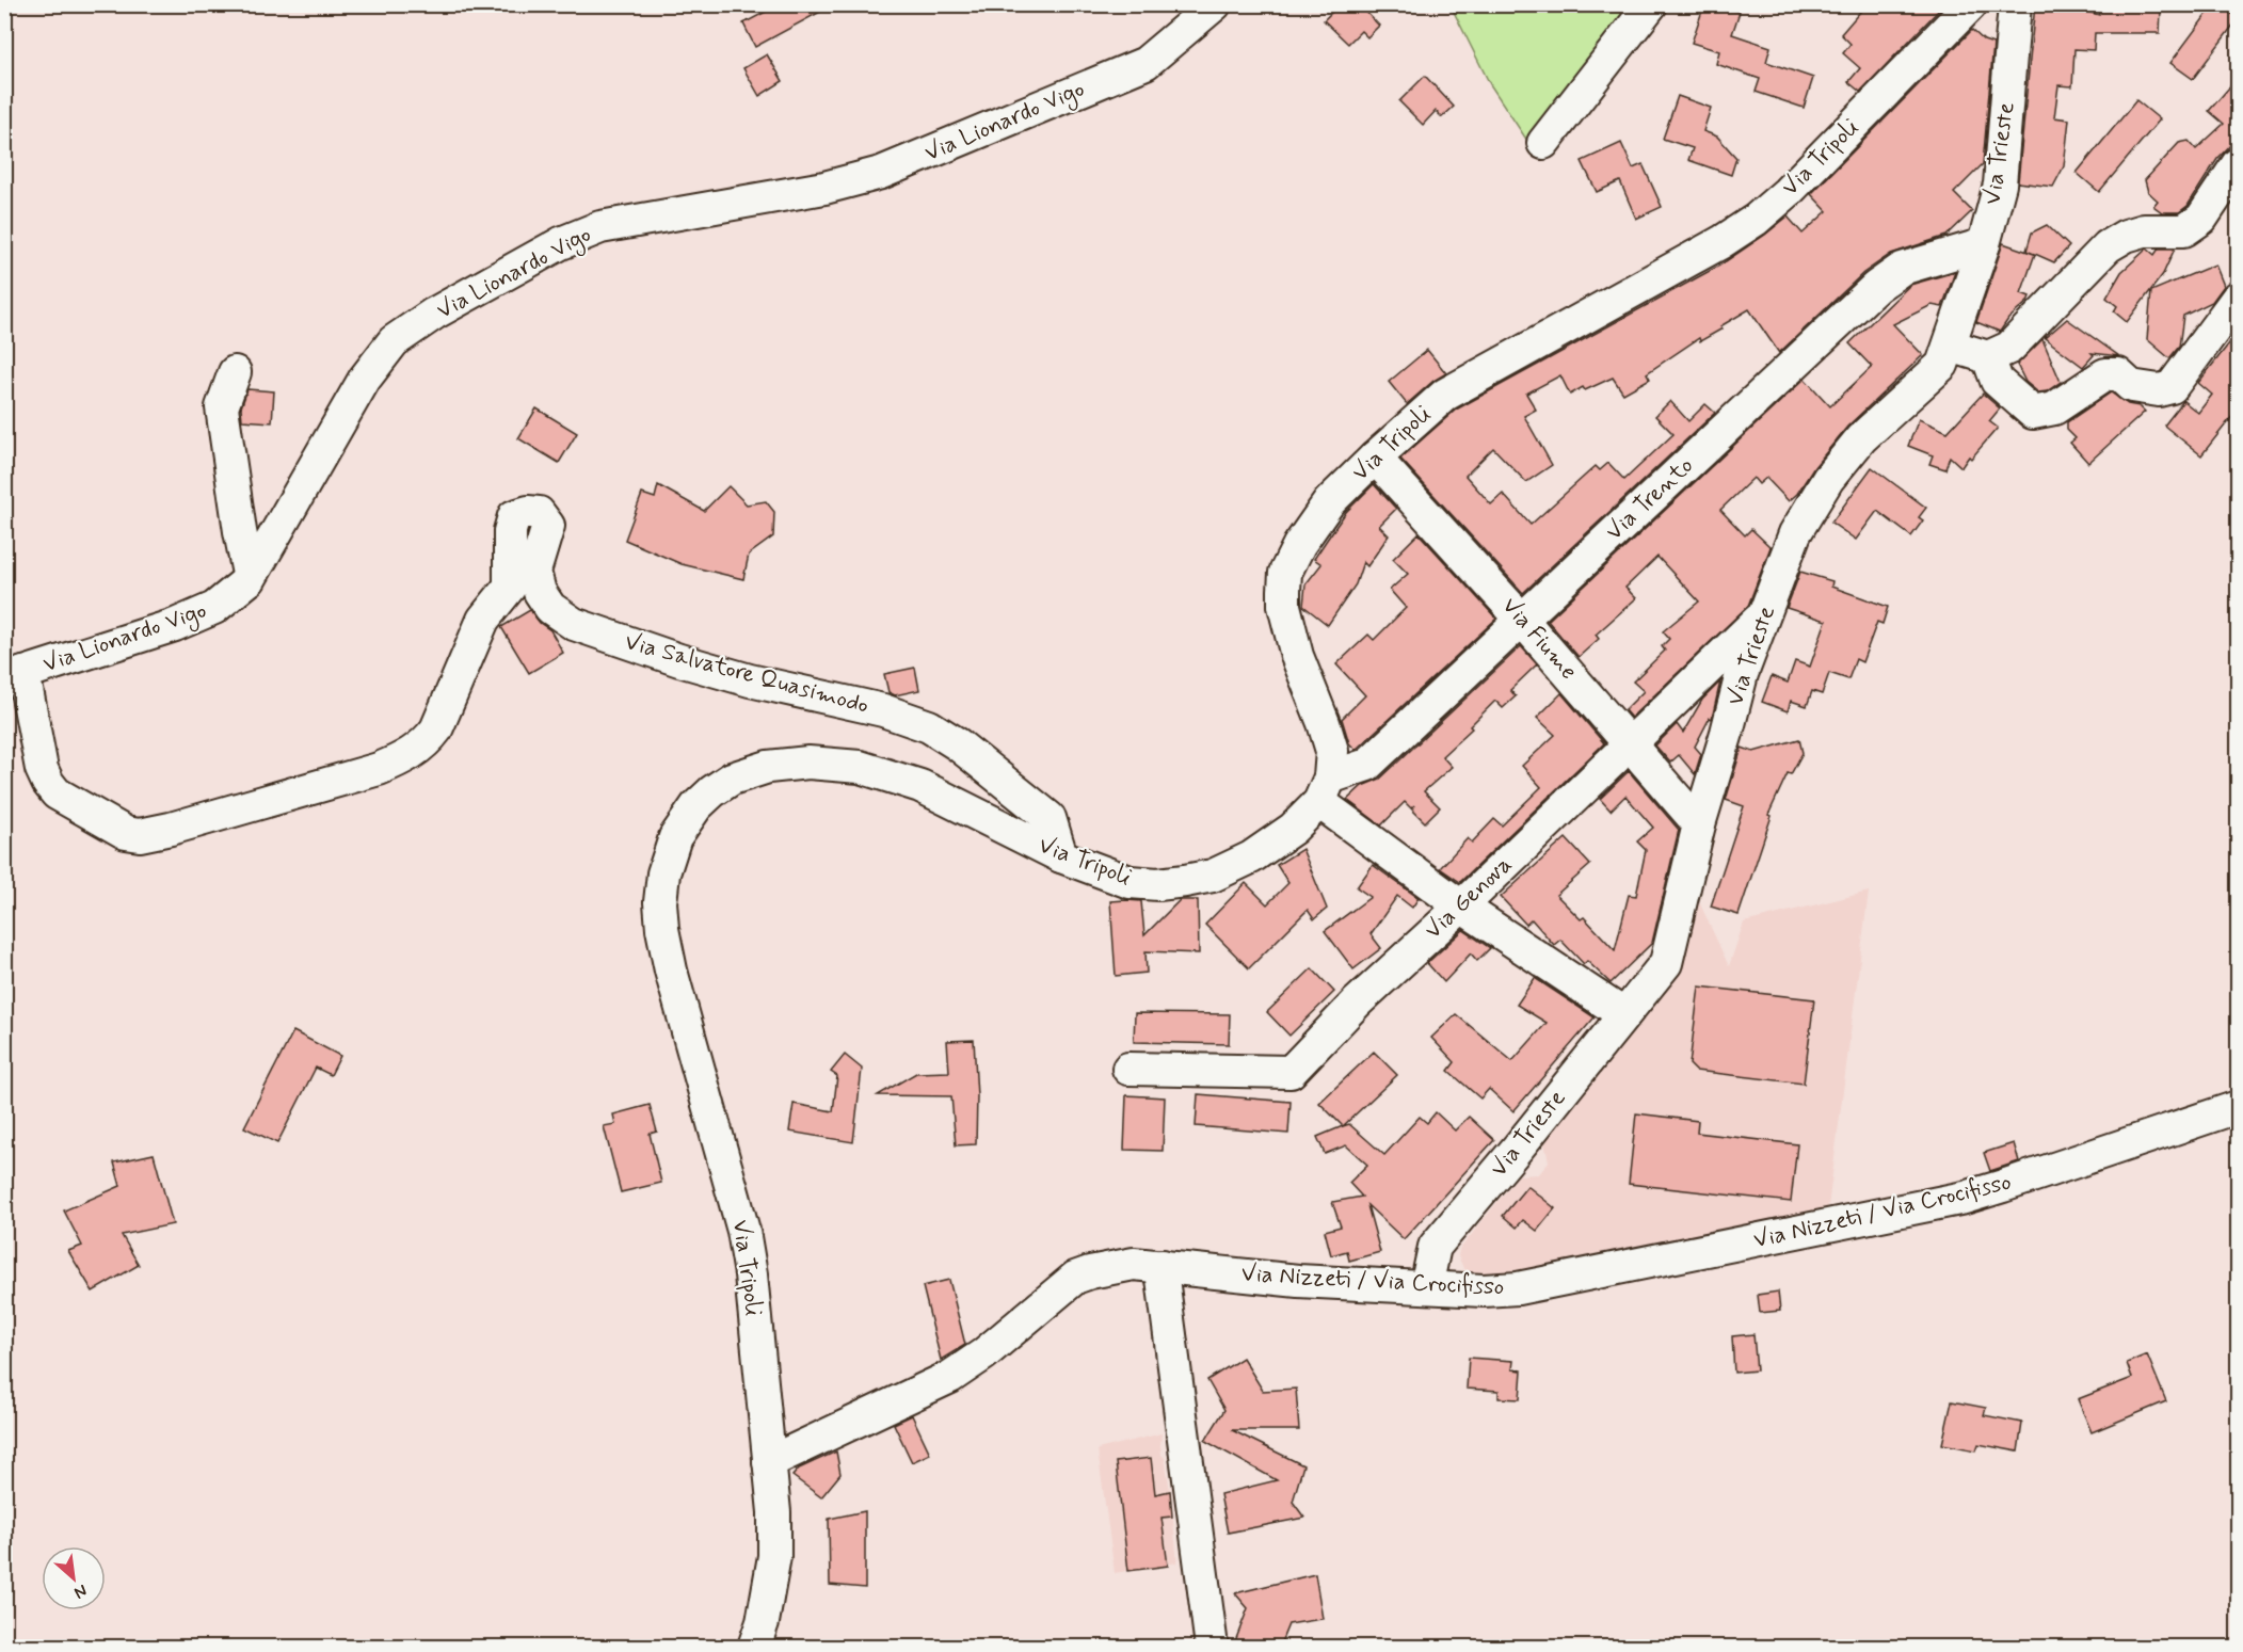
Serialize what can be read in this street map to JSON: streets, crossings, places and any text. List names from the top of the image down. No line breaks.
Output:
{"streets":{"street":["Via Lionardo Vigo","Via Trieste","Via Tripoli","Via Trento","Via Fiume","Via Salvatore Quasimodo","Via Genova","Via Nizzeti / Via Crocifisso"]},"crossings":[["Via Lionardo Vigo","Via Salvatore Quasimodo"],["Via Trieste","Via Trento"],["Via Trieste","Via Fiume"],["Via Trieste","Via Genova"],["Via Trieste","Via Nizzeti / Via Crocifisso"],["Via Tripoli","Via Trento"],["Via Tripoli","Via Fiume"],["Via Tripoli","Via Salvatore Quasimodo"],["Via Tripoli","Via Nizzeti / Via Crocifisso"],["Via Trento","Via Fiume"],["Via Fiume","Via Genova"]],"north":"bottom right"}
